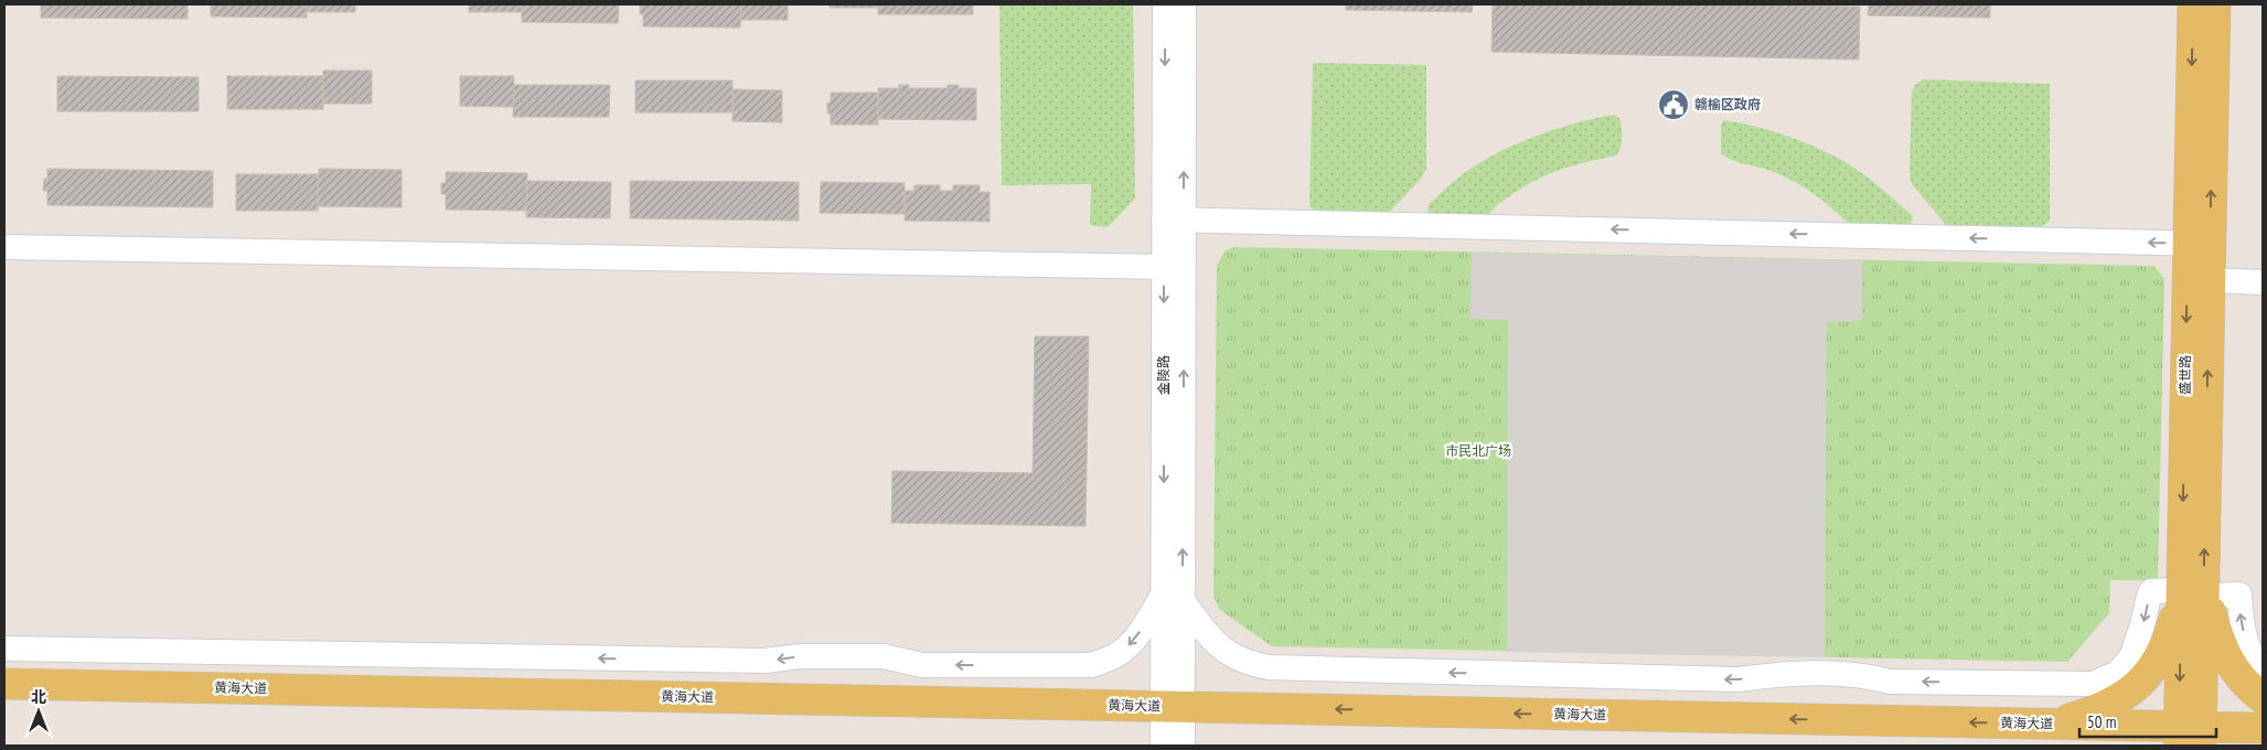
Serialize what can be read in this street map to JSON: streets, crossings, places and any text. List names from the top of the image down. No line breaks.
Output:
{"streets":{"main road":["盛世路","黄海大道"],"street":["金陵路"]},"crossings":[["金陵路","黄海大道"],["盛世路","黄海大道"]],"one_way":["黄海大道"],"parks":["市民北广场"],"places":{"public building":["赣榆区政府"]},"scale_bar":"50 m","north":"top"}
